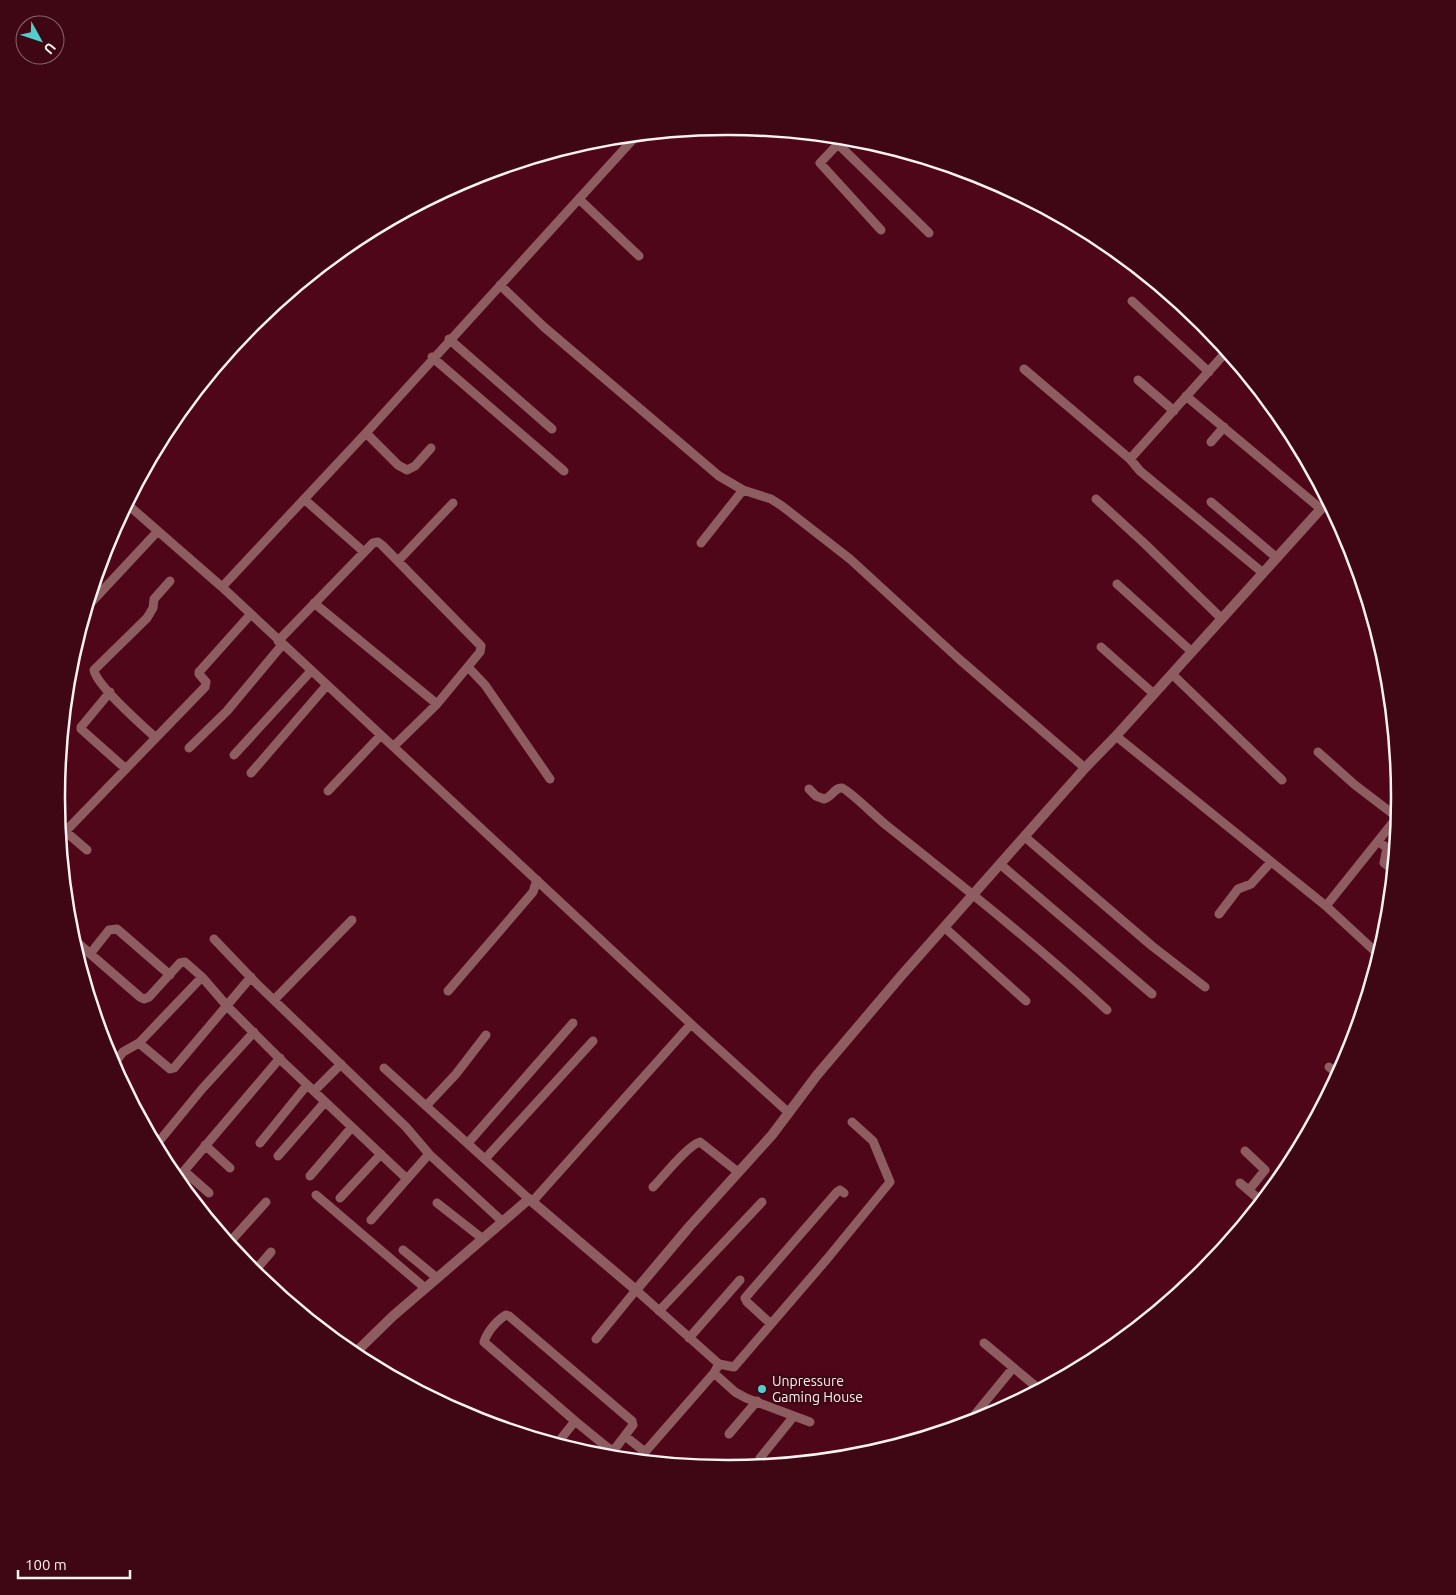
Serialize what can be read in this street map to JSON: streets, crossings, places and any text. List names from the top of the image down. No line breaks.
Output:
{"places":["Unpressure Gaming House"],"scale_bar":"100 m","north":"bottom right"}
